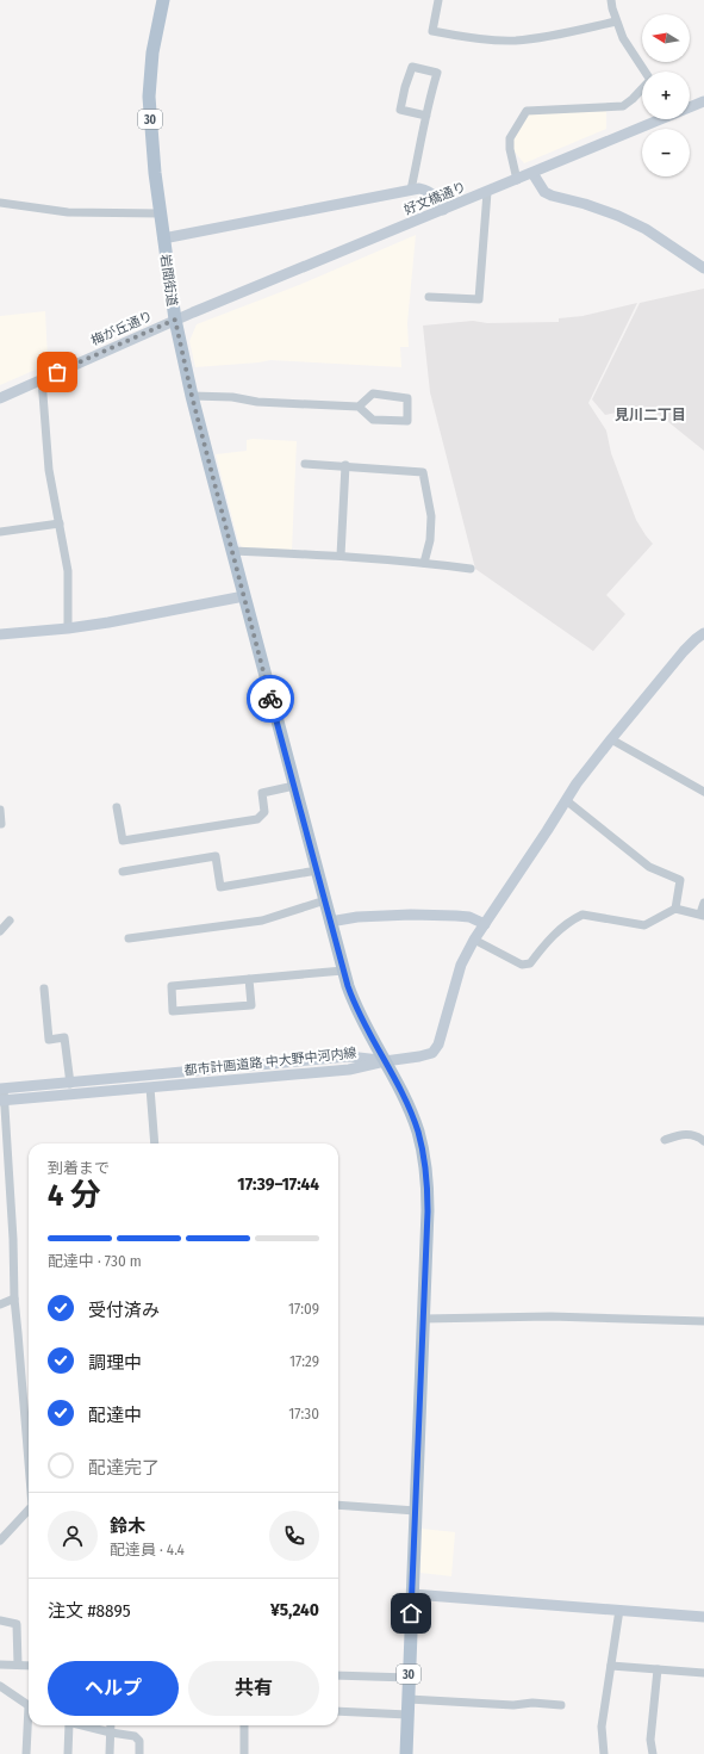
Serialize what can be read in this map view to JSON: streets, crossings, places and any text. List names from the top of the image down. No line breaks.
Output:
{"streets":{"main road":["30","岩間街道"],"street":["好文橋通り","梅が丘通り","都市計画道路 中大野中河内線"]},"crossings":[["好文橋通り","岩間街道"],["好文橋通り","梅が丘通り"],["岩間街道","梅が丘通り"],["岩間街道","都市計画道路 中大野中河内線"]],"districts":["見川二丁目"],"north":"left","page":{"map_buttons":["+","−"],"heading":["4 分","到着まで","17:39–17:44"],"panel":["鈴木","配達員 · 4.4","注文 #8895","¥5,240"],"bar":"配達中 · 730 m","list":[["受付済み","17:09"],["調理中","17:29"],["配達中","17:30"],"配達完了"],"buttons":["ヘルプ","共有"]}}
